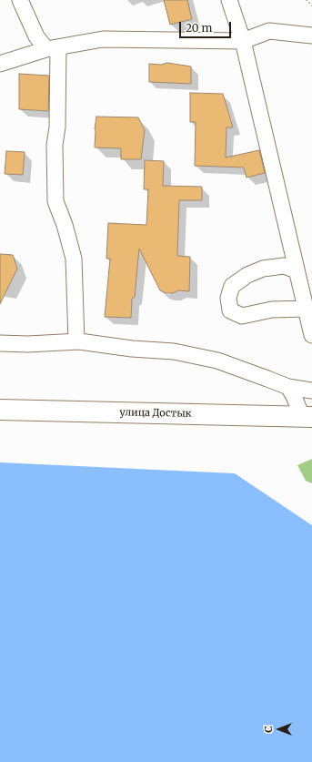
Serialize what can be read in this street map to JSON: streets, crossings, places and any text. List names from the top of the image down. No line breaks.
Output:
{"streets":{"main road":["улица Достык"]},"scale_bar":"20 m","north":"left"}
